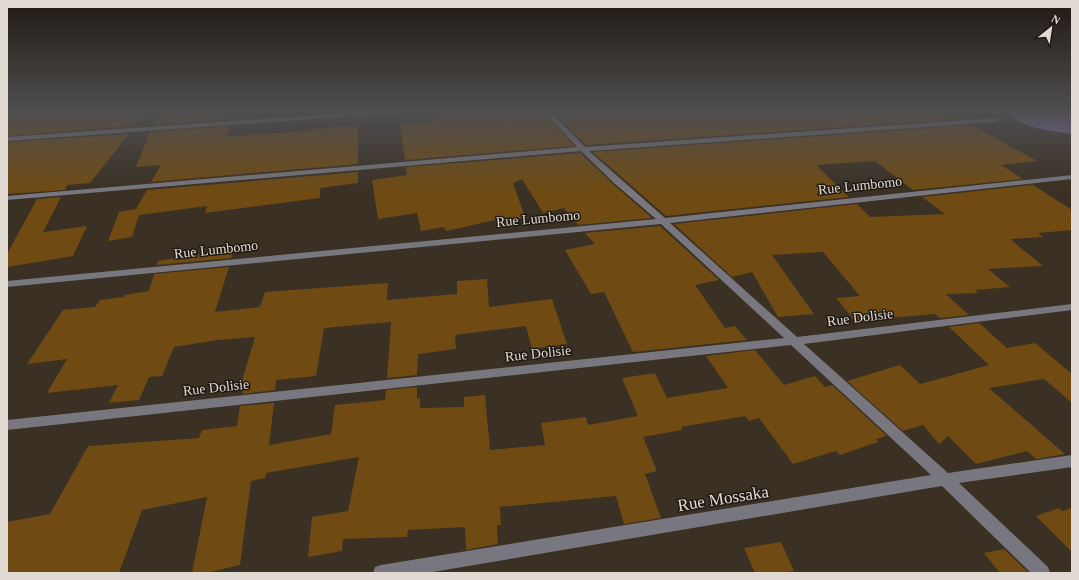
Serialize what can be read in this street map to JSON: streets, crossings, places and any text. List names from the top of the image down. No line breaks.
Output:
{"streets":{"street":["Rue Lumbomo","Rue Dolisie","Rue Mossaka"]},"north":"top right"}
